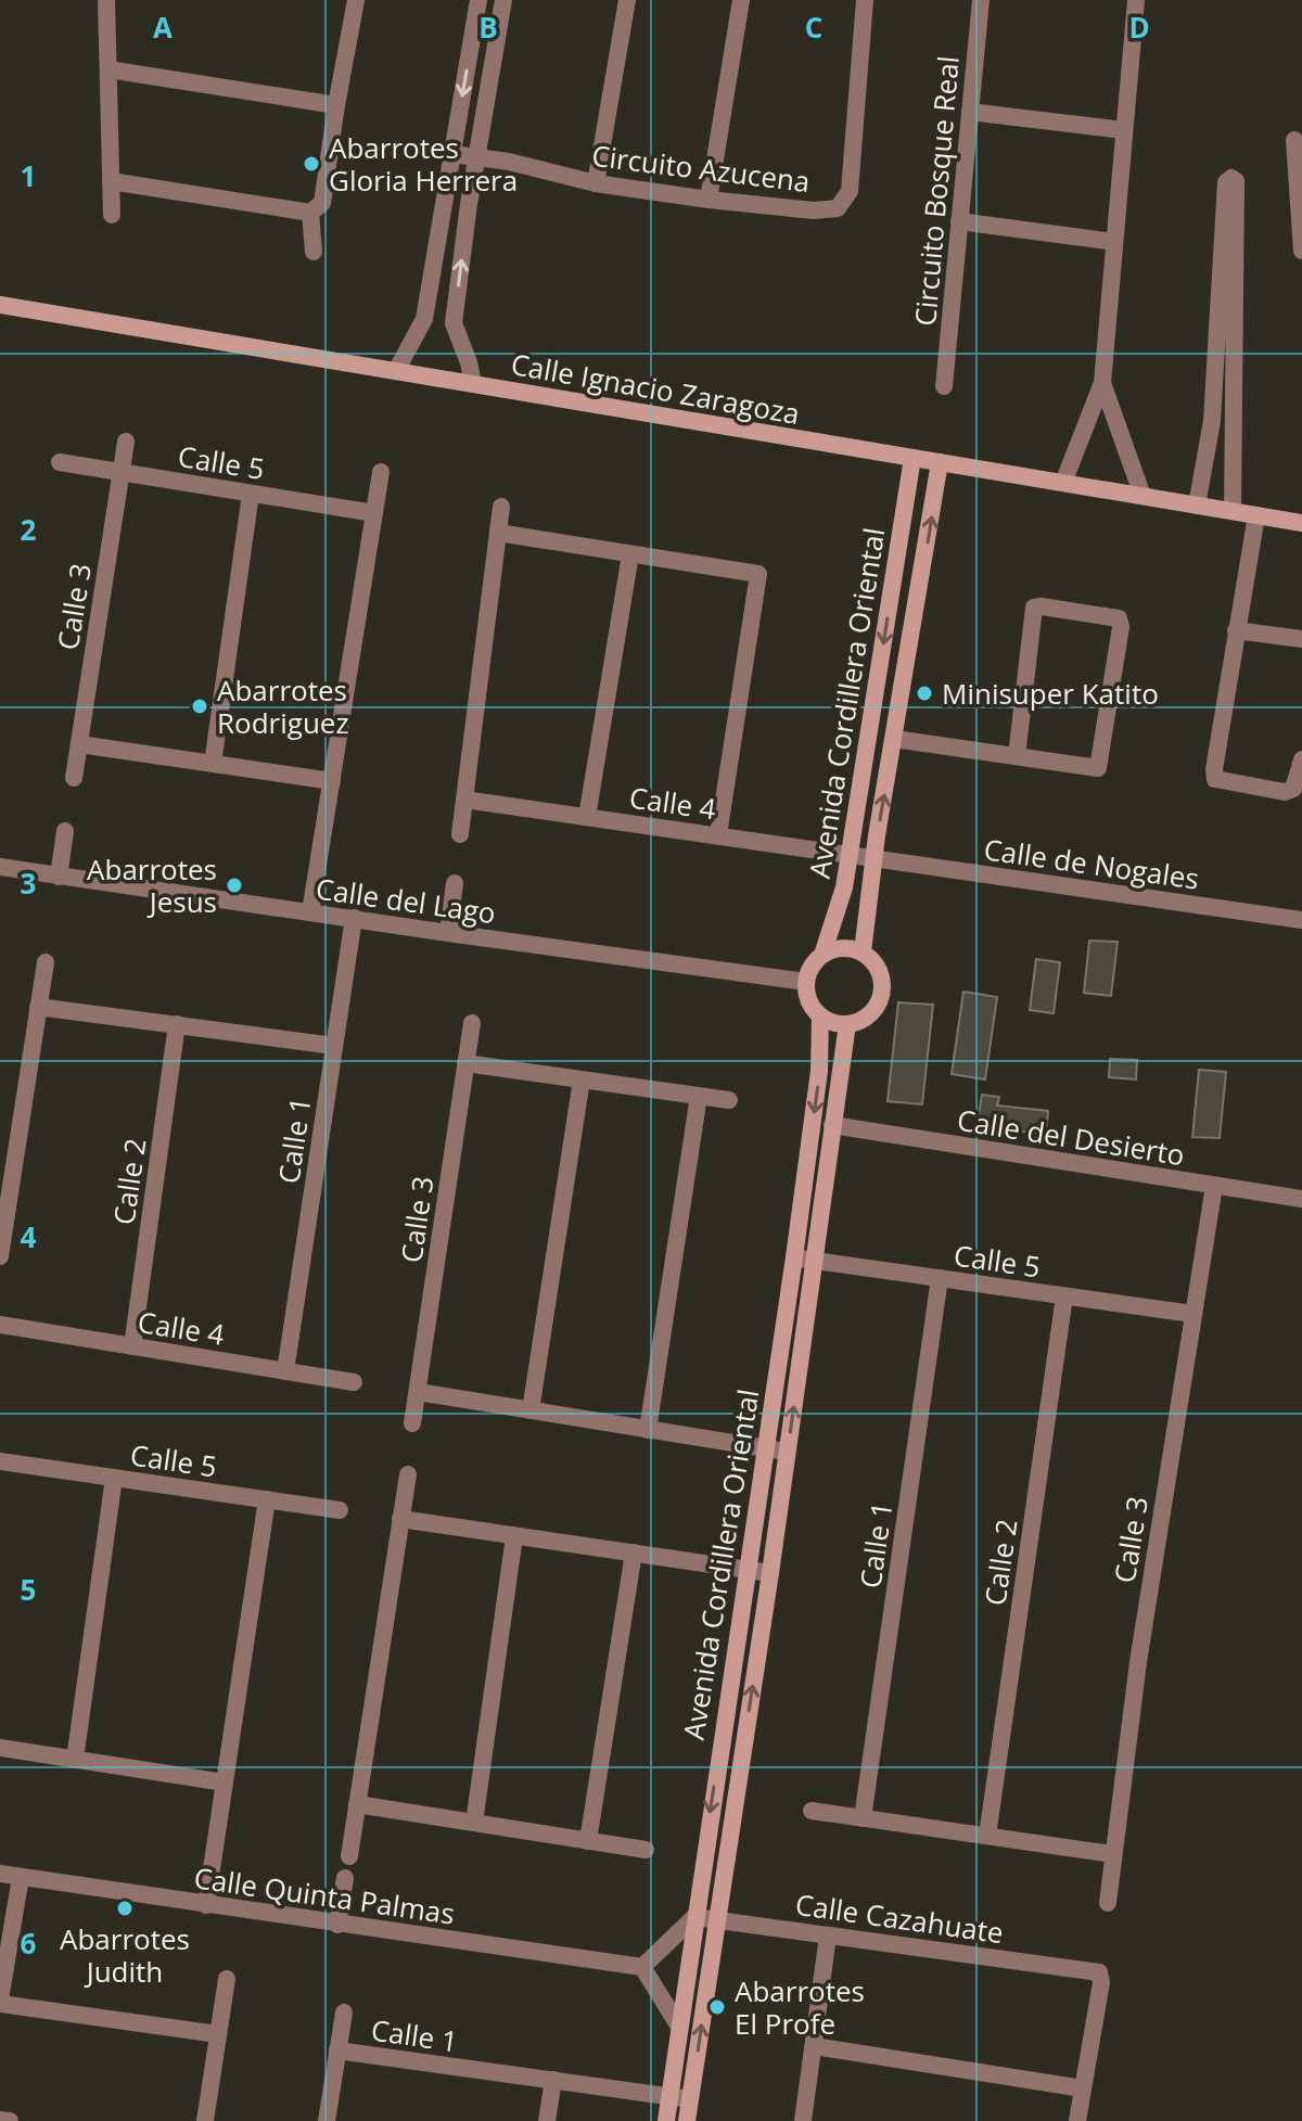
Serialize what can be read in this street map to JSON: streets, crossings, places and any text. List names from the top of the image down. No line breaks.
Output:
{"streets":{"street":["Circuito Azucena","Circuito Bosque Real","Calle Ignacio Zaragoza","Calle 5","Calle 3","Avenida Cordillera Oriental","Calle 4","Calle de Nogales","Calle del Lago","Calle del Desierto","Calle 1","Calle 2","Calle Quinta Palmas","Calle Cazahuate"]},"crossings":[["Calle Ignacio Zaragoza","Avenida Cordillera Oriental"],["Calle 5","Calle 3"],["Calle 5","Avenida Cordillera Oriental"],["Calle 5","Calle 1"],["Calle 5","Calle 2"],["Calle 3","Calle del Desierto"],["Avenida Cordillera Oriental","Calle 4"],["Avenida Cordillera Oriental","Calle de Nogales"],["Avenida Cordillera Oriental","Calle del Lago"],["Avenida Cordillera Oriental","Calle del Desierto"],["Avenida Cordillera Oriental","Calle 1"],["Avenida Cordillera Oriental","Calle Cazahuate"],["Calle 4","Calle de Nogales"],["Calle 4","Calle 1"],["Calle 4","Calle 2"],["Calle del Lago","Calle 1"]],"places":["Abarrotes Gloria Herrera","Minisuper Katito","Abarrotes Rodriguez","Abarrotes Jesus","Abarrotes Judith","Abarrotes El Profe"],"grid":{"columns":["A","B","C","D"],"rows":["1","2","3","4","5","6"]}}
